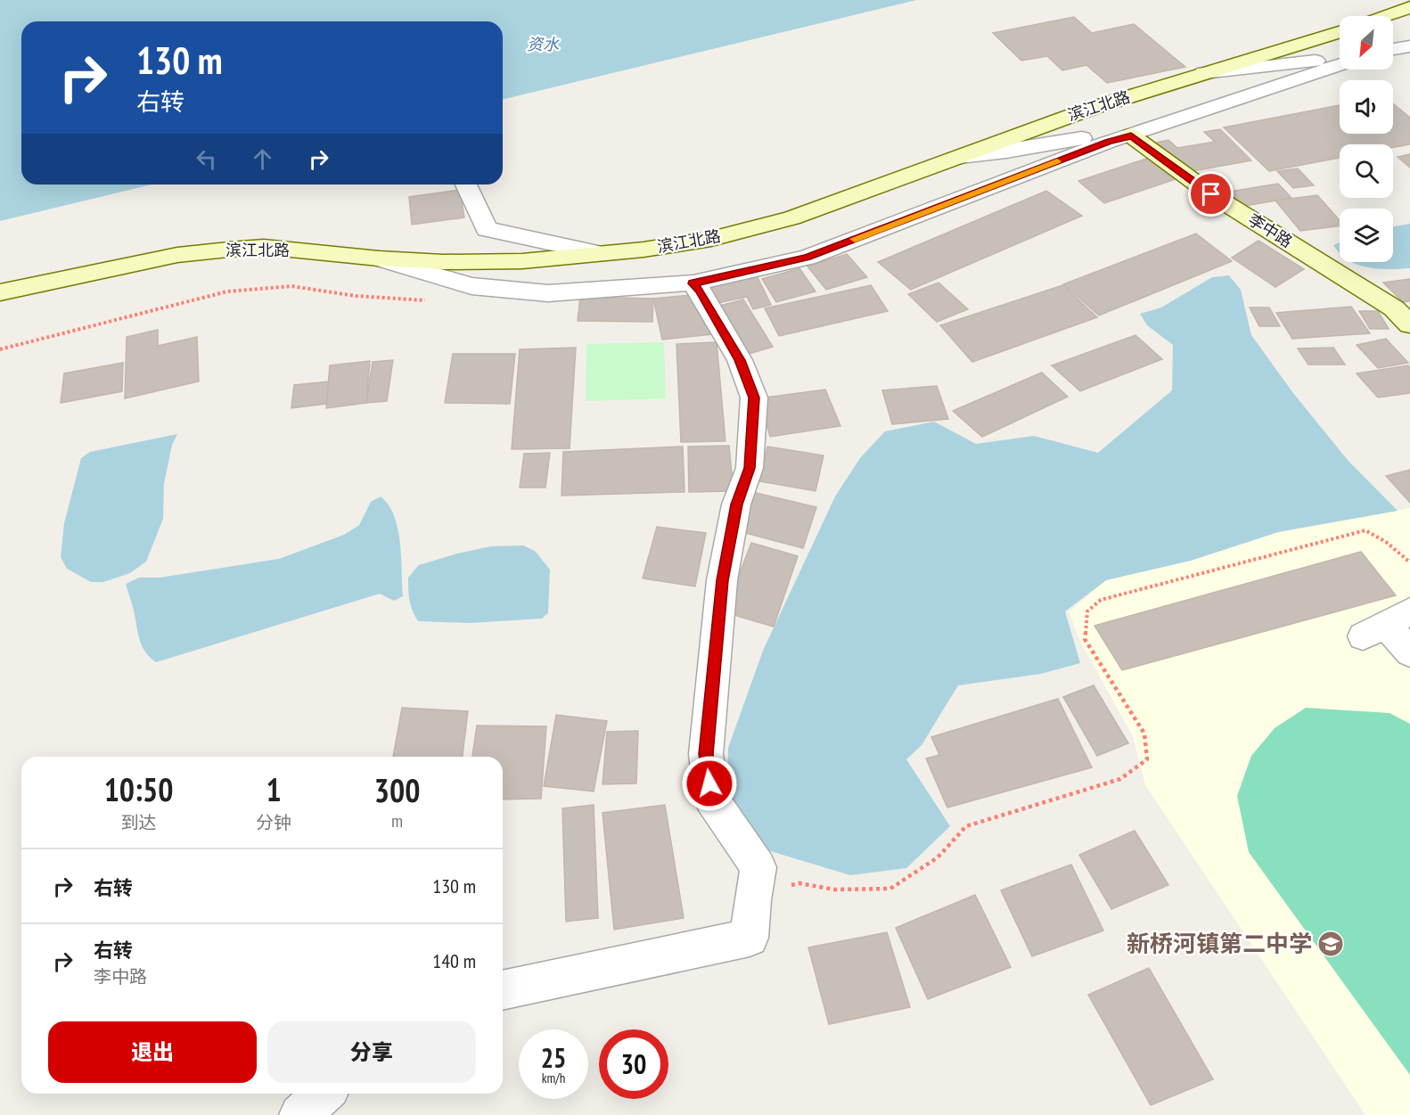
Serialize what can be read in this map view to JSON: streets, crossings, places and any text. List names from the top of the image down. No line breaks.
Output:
{"streets":{"street":["滨江北路","李中路"]},"water":["资水"],"places":{"school or university":["新桥河镇第二中学"]},"north":"bottom left","page":{"turn":["130 m","右转"],"eta":["10:50","到达","1","分钟","300","m"],"list":[{"name":"右转","value":"130 m"},{"name":"右转","note":"李中路","value":"140 m"}],"buttons":["退出","分享"],"speed":"25 km/h","limit":"30"}}
